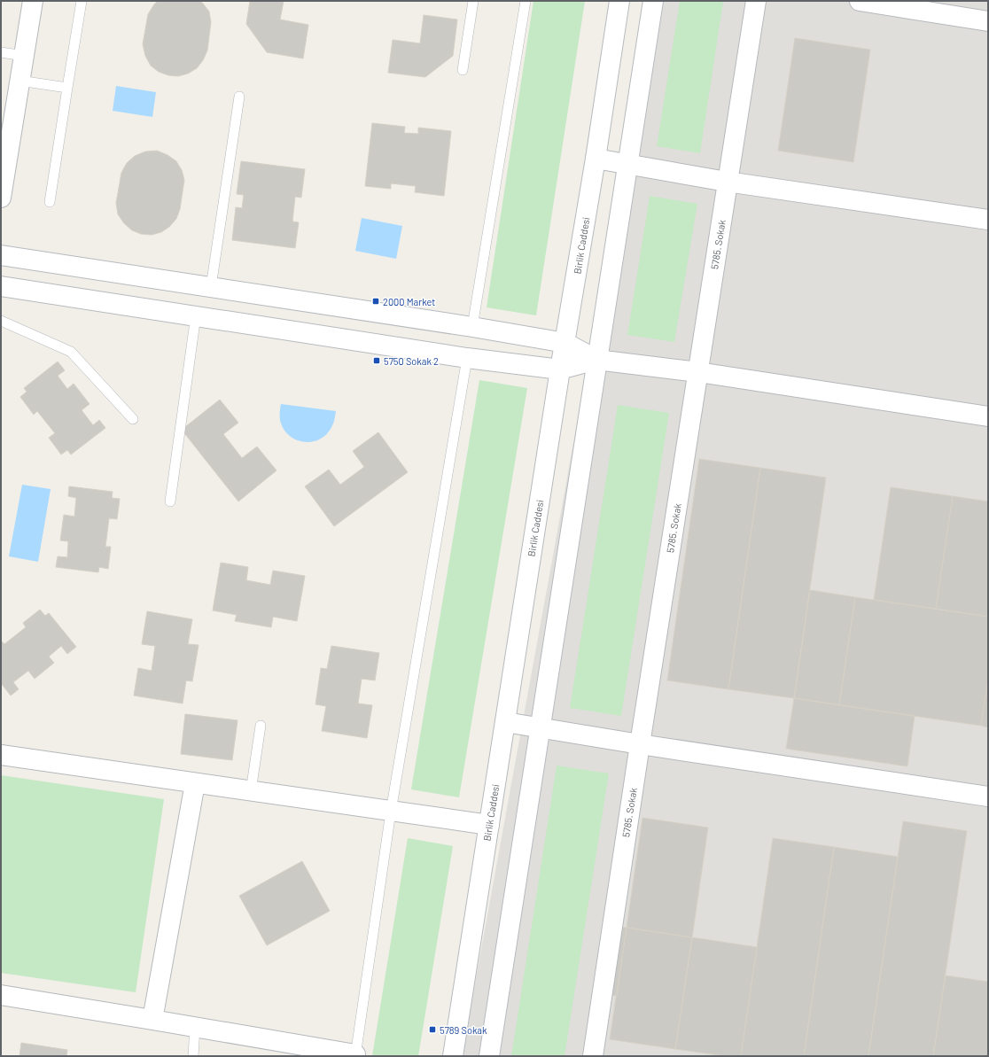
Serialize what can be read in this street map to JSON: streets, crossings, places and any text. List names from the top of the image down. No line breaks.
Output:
{"streets":{"street":["5785. Sokak","Birlik Caddesi"]},"places":{"transit":["2000 Market","5750 Sokak 2","5789 Sokak"]}}
